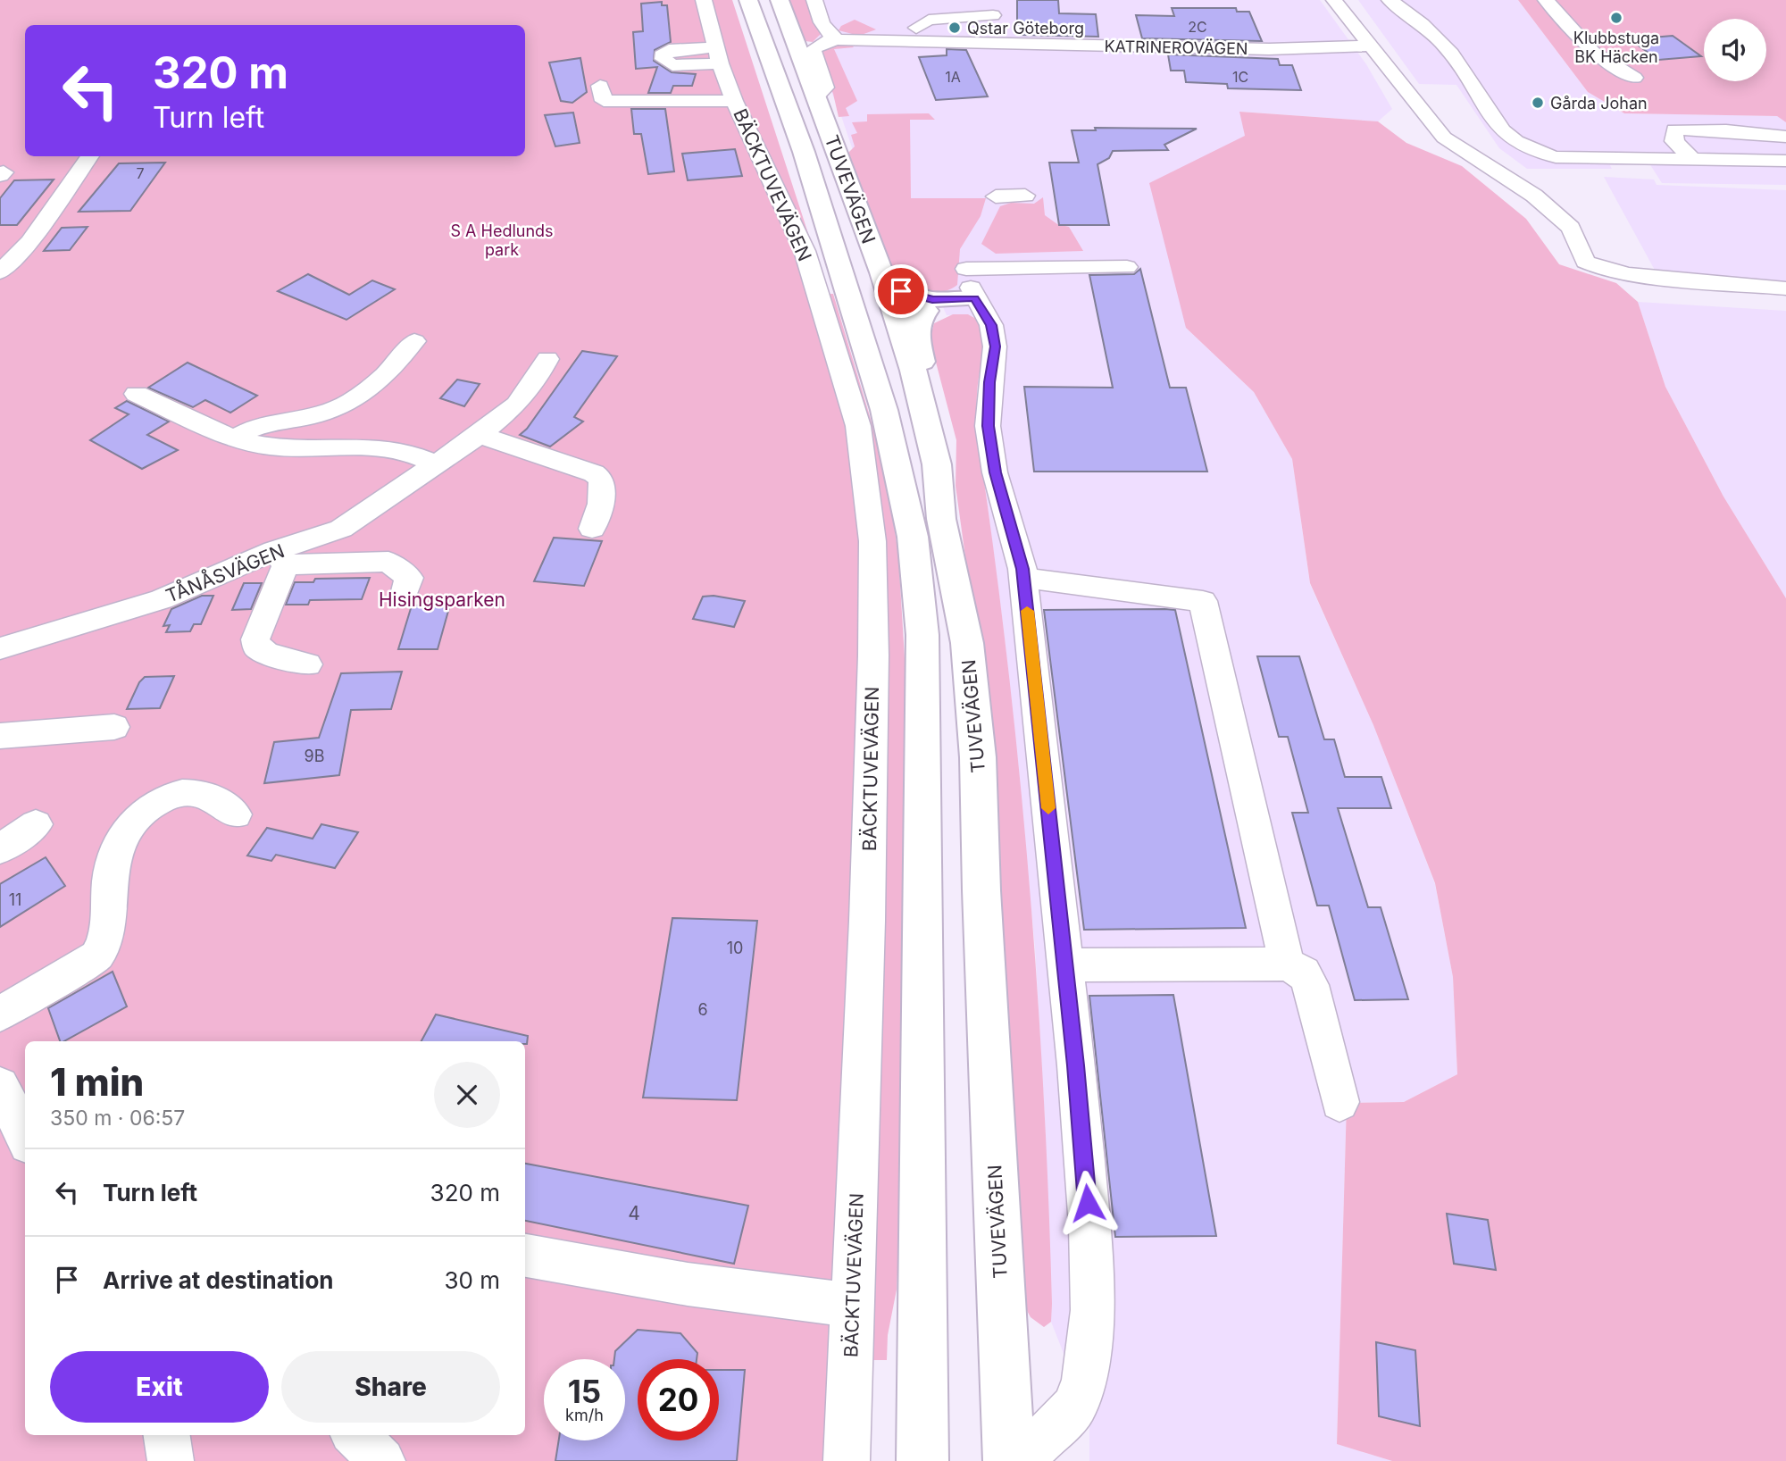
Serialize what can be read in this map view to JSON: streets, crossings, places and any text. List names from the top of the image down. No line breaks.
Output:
{"streets":{"main road":["TUVEVÄGEN"],"street":["KATRINEROVÄGEN","BÄCKTUVEVÄGEN","TÅNÅSVÄGEN"]},"parks":["S A Hedlunds park","Hisingsparken"],"places":["Klubbstuga BK Häcken","Qstar Göteborg","Gårda Johan"],"house_numbers":["2C","1A","1C","7","9B","11","10","6","4"],"page":{"turn":["320 m","Turn left"],"heading":["1 min","350 m · 06:57"],"list":[{"name":"Turn left","value":"320 m"},{"name":"Arrive at destination","value":"30 m"}],"buttons":["Exit","Share"],"speed":"15 km/h","limit":"20"}}
